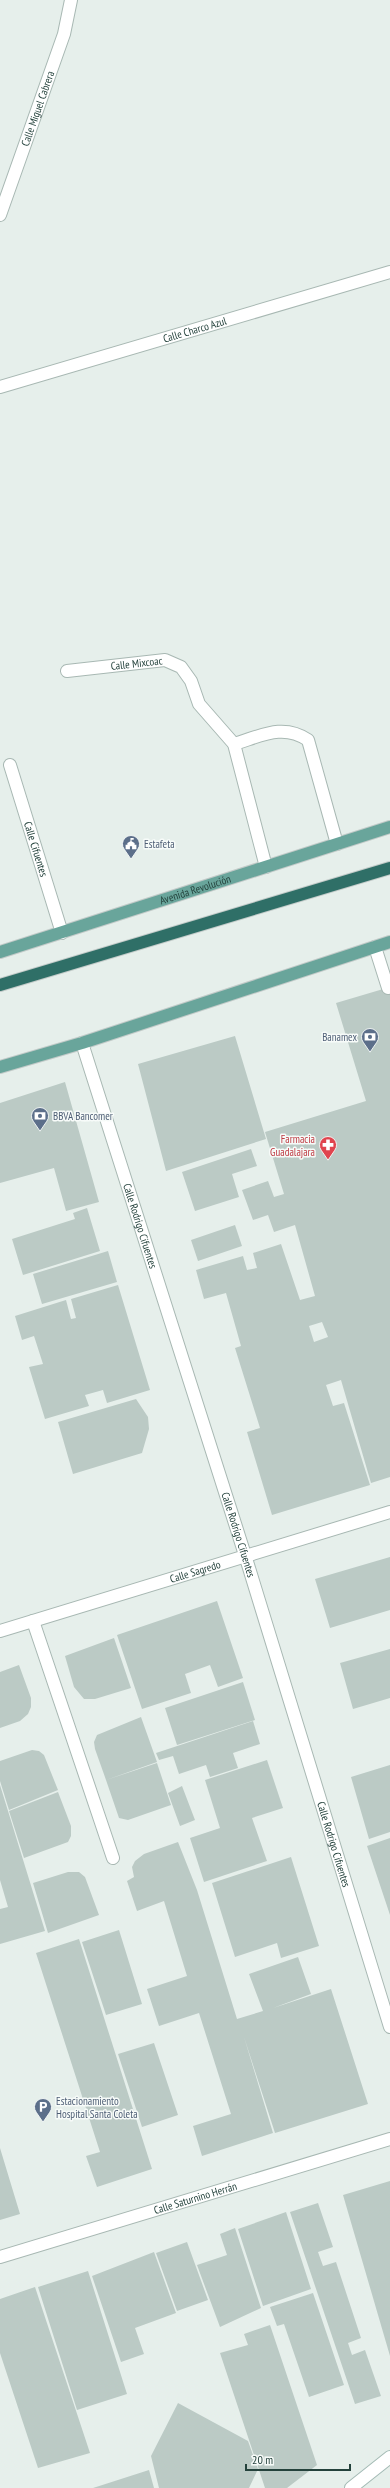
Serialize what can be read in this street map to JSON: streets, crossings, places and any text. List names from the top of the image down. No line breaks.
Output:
{"streets":{"main road":["Avenida Revolución"],"street":["Calle Miguel Cabrera","Calle Charco Azul","Calle Mixcoac","Calle Cifuentes","Calle Rodrigo Cifuentes","Calle Sagredo","Calle Saturnino Herrán"]},"crossings":[["Calle Mixcoac","Avenida Revolución"],["Calle Cifuentes","Avenida Revolución"],["Calle Rodrigo Cifuentes","Calle Sagredo"]],"places":{"public building":["Estafeta"],"bank":["Banamex","BBVA Bancomer"],"pharmacy":["Farmacia Guadalajara"],"parking":["Estacionamiento Hospital Santa Coleta"]},"scale_bar":"20 m"}
